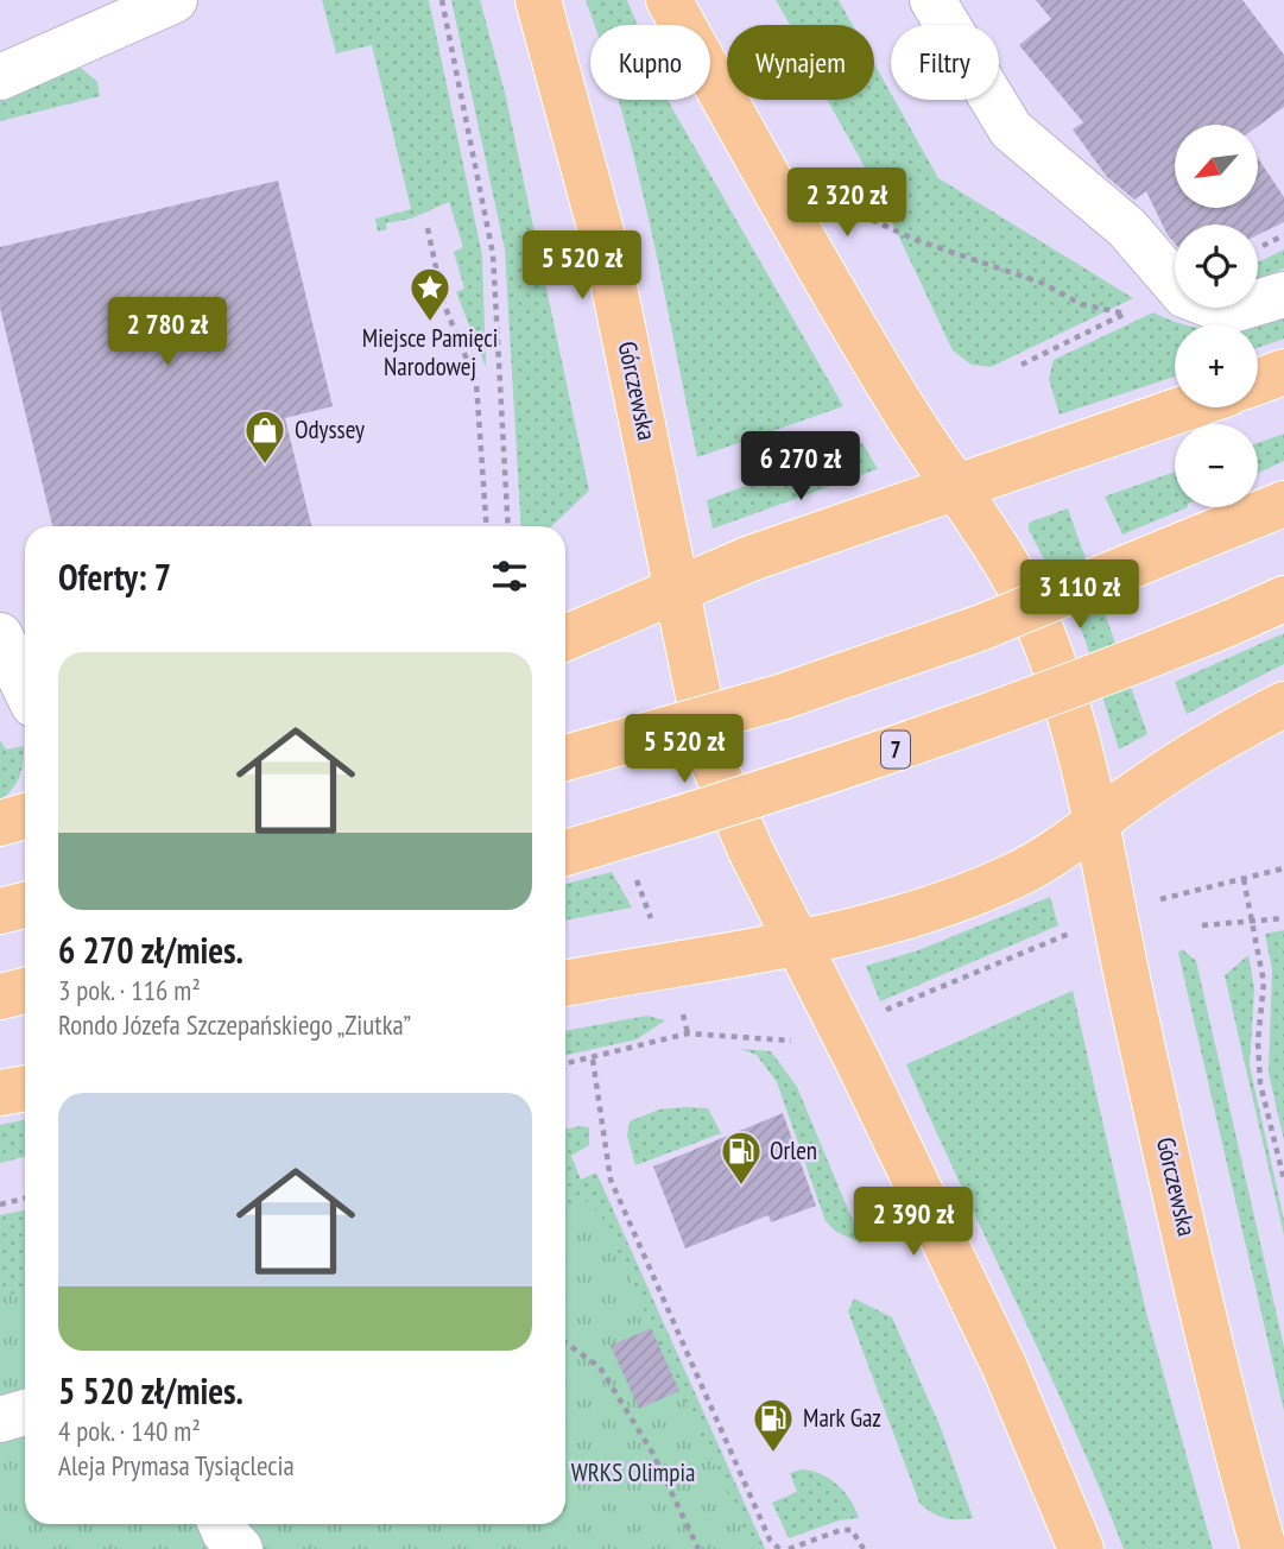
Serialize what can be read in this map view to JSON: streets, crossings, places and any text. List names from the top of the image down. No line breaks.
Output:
{"streets":{"main road":["Górczewska","7"]},"parks":["WRKS Olimpia"],"places":{"place":["Miejsce Pamięci Narodowej"],"shop":["Odyssey"],"fuel station":["Orlen","Mark Gaz"]},"north":"bottom left","page":{"chip":["Kupno","Wynajem","Filtry"],"map_buttons":["+","−"],"price":["2 320 zł","5 520 zł","2 780 zł","6 270 zł","3 110 zł","5 520 zł","2 390 zł"],"heading":"Oferty: 7","list":[{"name":"6 270 zł/mies.","note":"3 pok. · 116 m² · Rondo Józefa Szczepańskiego „Ziutka”"},{"name":"5 520 zł/mies.","note":"4 pok. · 140 m² · Aleja Prymasa Tysiąclecia"}]}}
